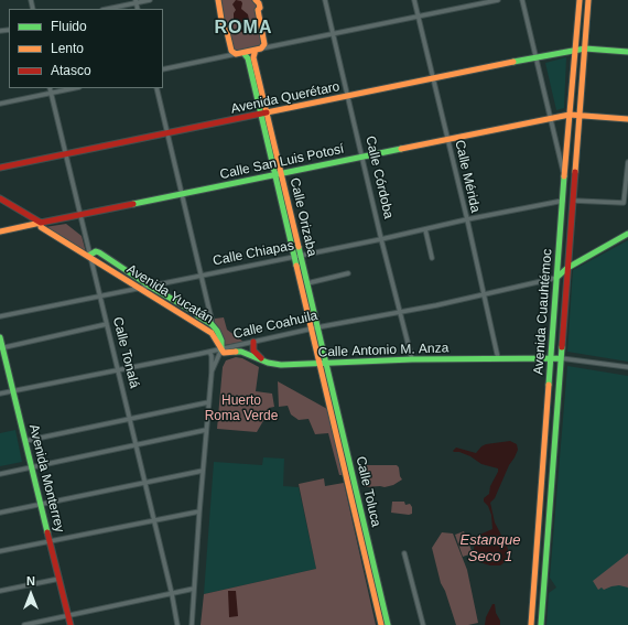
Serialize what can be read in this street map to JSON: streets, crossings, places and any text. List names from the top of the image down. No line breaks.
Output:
{"streets":{"main road":["Avenida Querétaro","Calle San Luis Potosí","Calle Orizaba","Avenida Yucatán","Avenida Cuauhtémoc","Calle Antonio M. Anza","Avenida Monterrey","Calle Toluca"],"street":["Calle Mérida","Calle Córdoba","Calle Chiapas","Calle Coahuila","Calle Tonalá"]},"crossings":[["Avenida Querétaro","Calle Mérida"],["Avenida Querétaro","Calle Córdoba"],["Avenida Querétaro","Calle Orizaba"],["Avenida Querétaro","Avenida Cuauhtémoc"],["Avenida Querétaro","Calle Tonalá"],["Calle San Luis Potosí","Calle Mérida"],["Calle San Luis Potosí","Calle Córdoba"],["Calle San Luis Potosí","Calle Orizaba"],["Calle San Luis Potosí","Avenida Yucatán"],["Calle San Luis Potosí","Avenida Cuauhtémoc"],["Calle San Luis Potosí","Calle Tonalá"],["Calle Mérida","Calle Chiapas"],["Calle Mérida","Calle Coahuila"],["Calle Mérida","Calle Antonio M. Anza"],["Calle Córdoba","Calle Chiapas"],["Calle Córdoba","Calle Coahuila"],["Calle Córdoba","Calle Antonio M. Anza"],["Calle Orizaba","Calle Chiapas"],["Calle Orizaba","Calle Coahuila"],["Calle Orizaba","Calle Antonio M. Anza"],["Calle Orizaba","Calle Toluca"],["Calle Chiapas","Avenida Yucatán"],["Calle Chiapas","Avenida Cuauhtémoc"],["Calle Chiapas","Calle Tonalá"],["Avenida Yucatán","Calle Coahuila"],["Avenida Yucatán","Calle Antonio M. Anza"],["Avenida Yucatán","Calle Tonalá"],["Avenida Cuauhtémoc","Calle Coahuila"],["Avenida Cuauhtémoc","Calle Antonio M. Anza"],["Calle Coahuila","Calle Antonio M. Anza"],["Calle Coahuila","Calle Tonalá"],["Calle Coahuila","Avenida Monterrey"],["Calle Antonio M. Anza","Calle Toluca"]],"districts":["ROMA"],"water":["Estanque Seco 1"],"parks":["Huerto Roma Verde"],"legend":["Fluido","Lento","Atasco"],"north":"top"}
